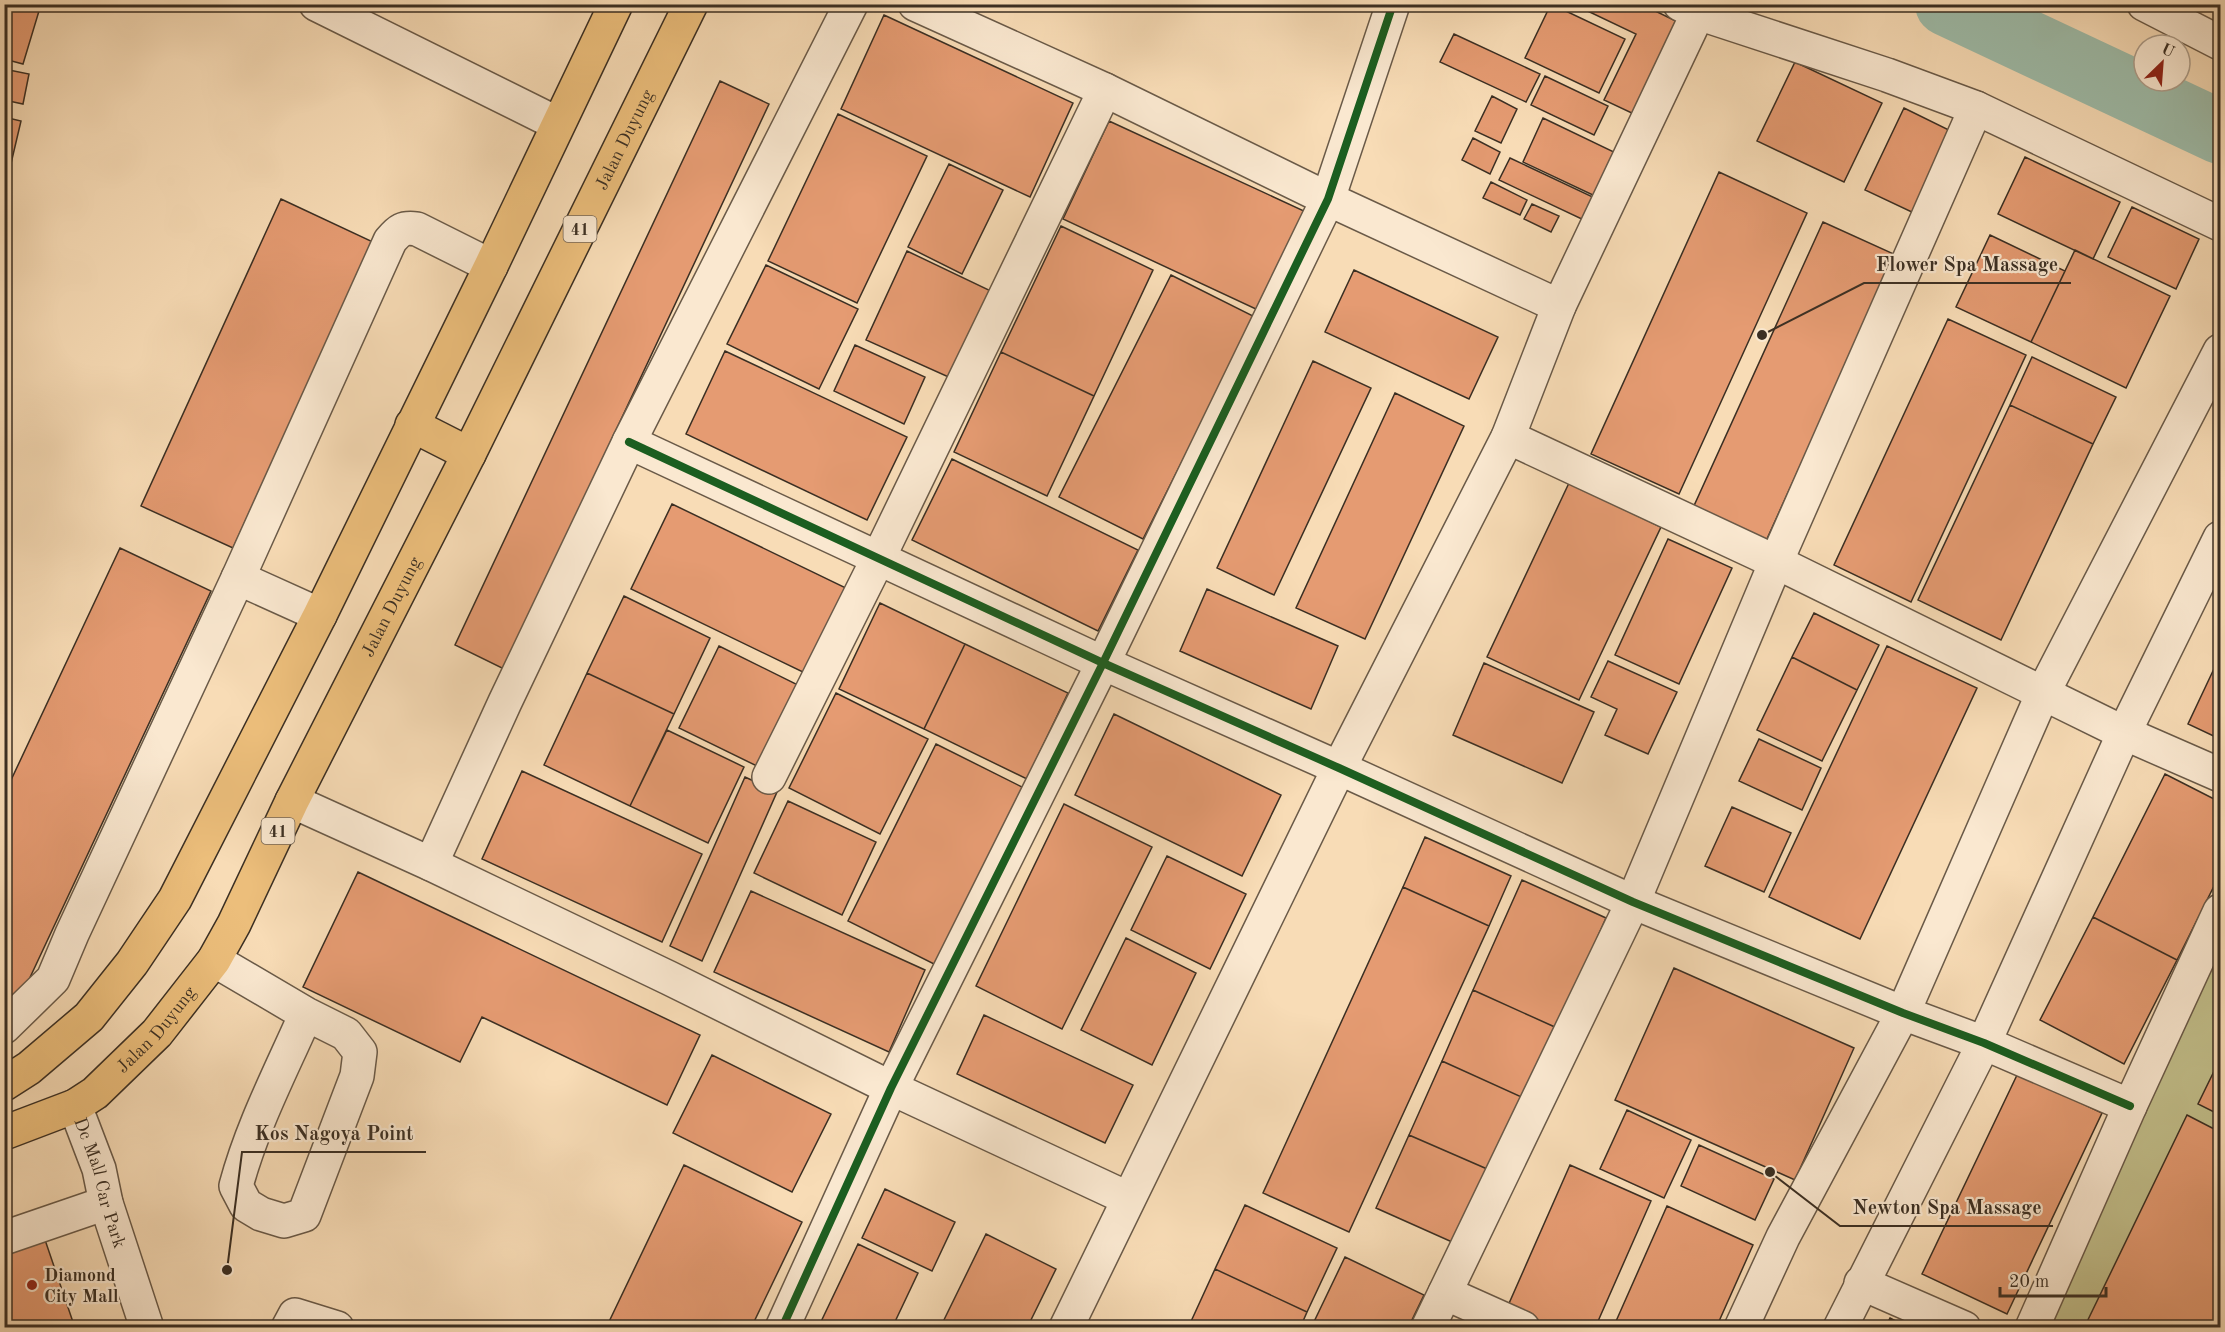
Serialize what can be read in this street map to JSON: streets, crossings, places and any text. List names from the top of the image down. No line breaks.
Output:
{"streets":{"highway":["Jalan Duyung","41"],"street":["Dc Mall Car Park"]},"crossings":[["Jalan Duyung","Dc Mall Car Park"]],"places":["Flower Spa Massage","Newton Spa Massage","Kos Nagoya Point","Diamond City Mall"],"scale_bar":"20 m","north":"top right"}
